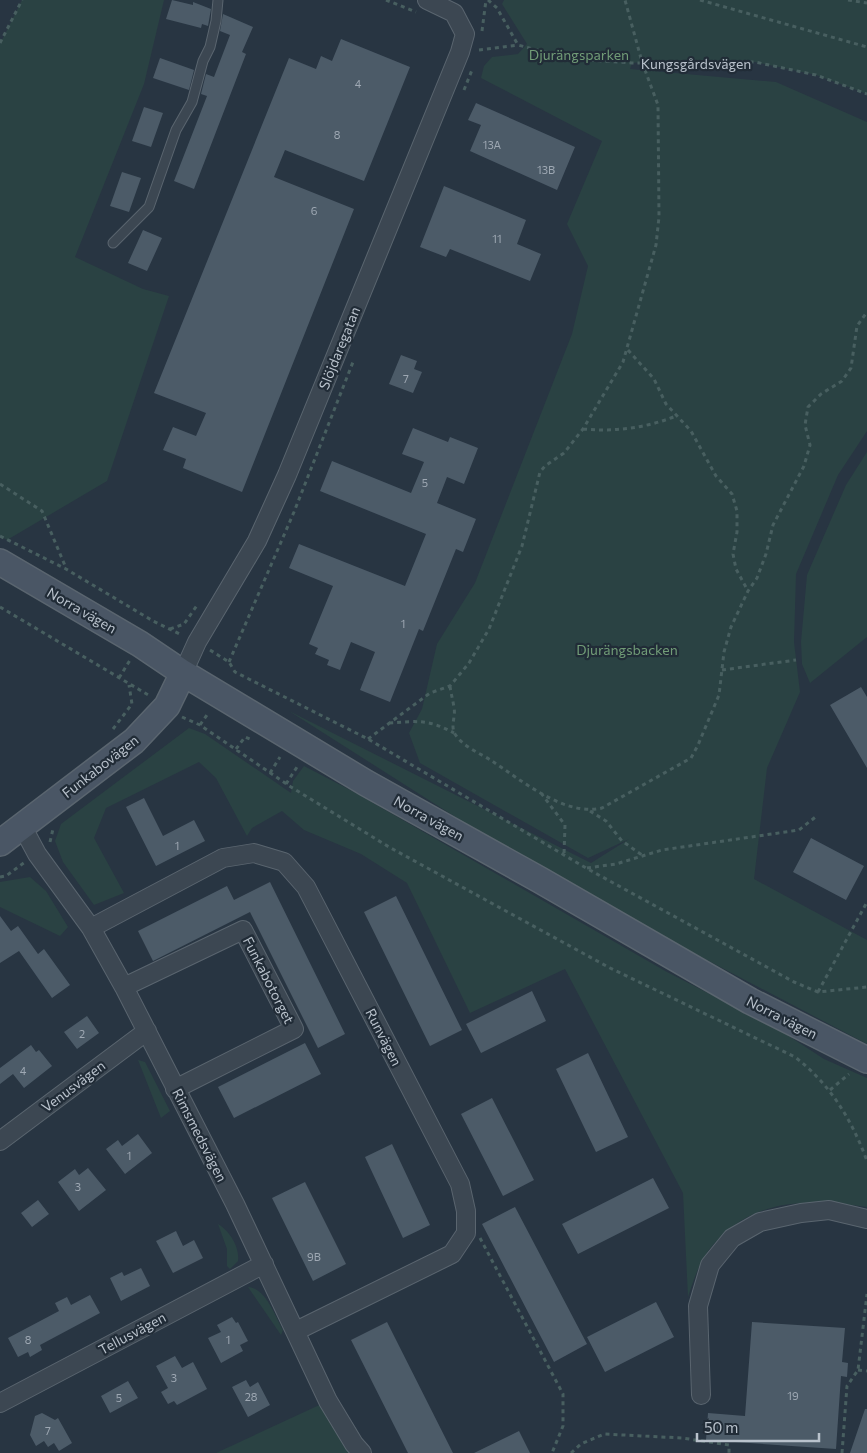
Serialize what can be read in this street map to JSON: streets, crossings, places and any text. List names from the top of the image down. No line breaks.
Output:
{"streets":{"main road":["Norra vägen","Funkabovägen"],"street":["Slöjdaregatan","Funkabotorget","Runvägen","Venusvägen","Rimsmedsvägen","Tellusvägen"],"path":["Kungsgårdsvägen"]},"crossings":[["Slöjdaregatan","Norra vägen"],["Slöjdaregatan","Funkabovägen"],["Norra vägen","Funkabovägen"],["Funkabovägen","Rimsmedsvägen"],["Funkabotorget","Rimsmedsvägen"],["Runvägen","Rimsmedsvägen"],["Venusvägen","Rimsmedsvägen"],["Rimsmedsvägen","Tellusvägen"]],"parks":["Djurängsparken","Djurängsbacken"],"house_numbers":["4","8","13A","13B","6","11","7","5","1","1","2","4","1","3","9B","8","1","3","19","28","5","7"],"scale_bar":"50 m"}
